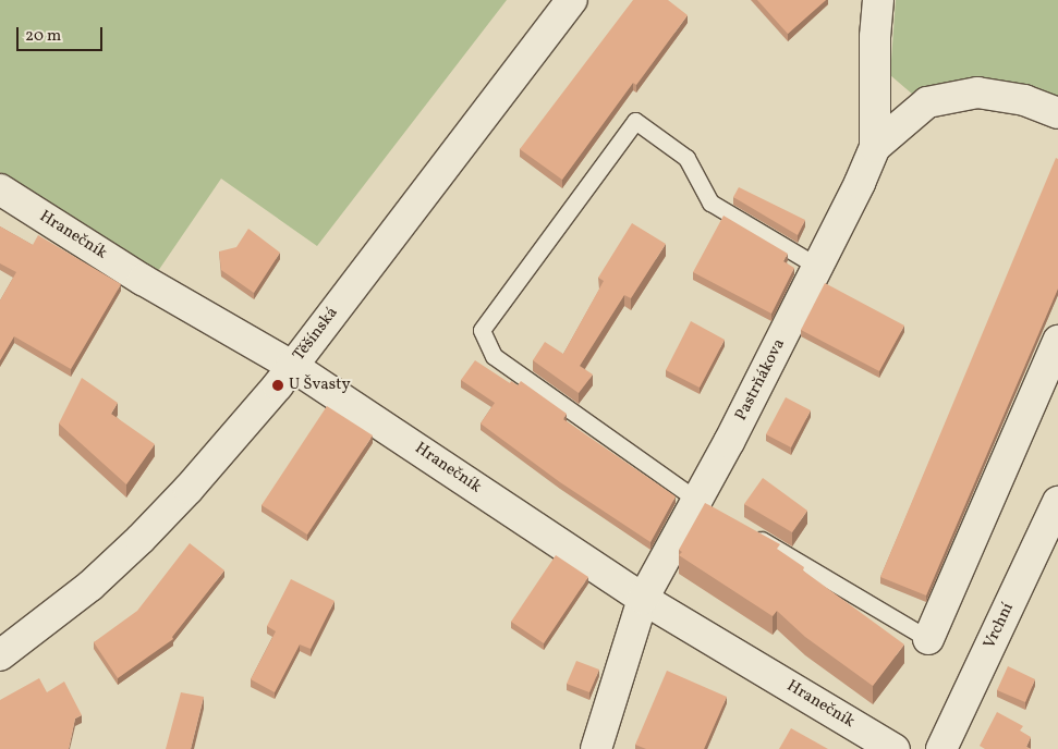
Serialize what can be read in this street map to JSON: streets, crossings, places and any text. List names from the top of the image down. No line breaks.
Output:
{"streets":{"street":["Hranečník","Těšínská","Pastrňákova","Vrchní"]},"crossings":[["Hranečník","Těšínská"],["Hranečník","Pastrňákova"]],"places":["U Švasty"],"scale_bar":"20 m"}
